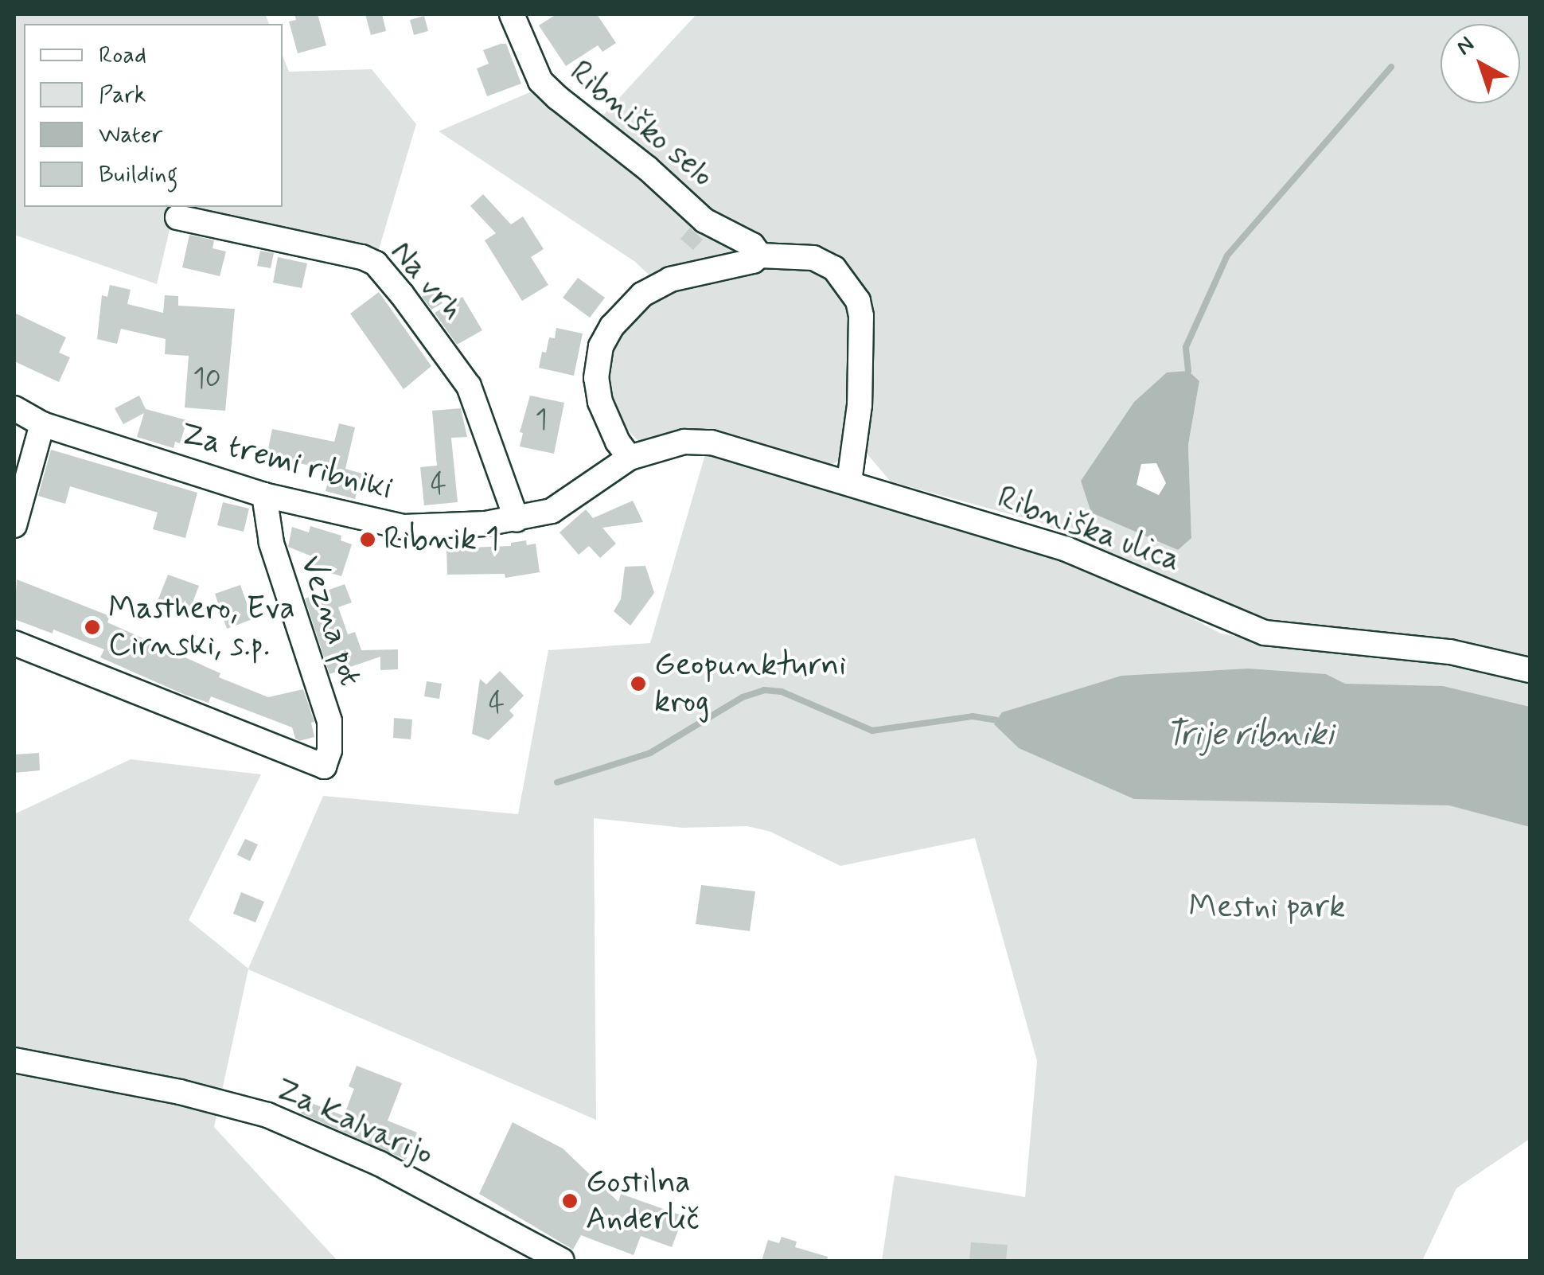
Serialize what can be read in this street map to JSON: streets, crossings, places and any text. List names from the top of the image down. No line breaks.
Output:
{"streets":{"street":["Ribniško selo","Na vrh","Za tremi ribniki","Ribniška ulica","Vezna pot","Za Kalvarijo"]},"crossings":[["Na vrh","Za tremi ribniki"],["Za tremi ribniki","Ribniška ulica"],["Za tremi ribniki","Vezna pot"]],"water":["Trije ribniki"],"parks":["Mestni park"],"places":["Ribnik 1","Masthero, Eva Cirnski, s.p.","Geopunkturni krog","Gostilna Anderlič"],"house_numbers":["10","1","4","4"],"legend":["Road","Park","Water","Building"],"north":"top left"}
